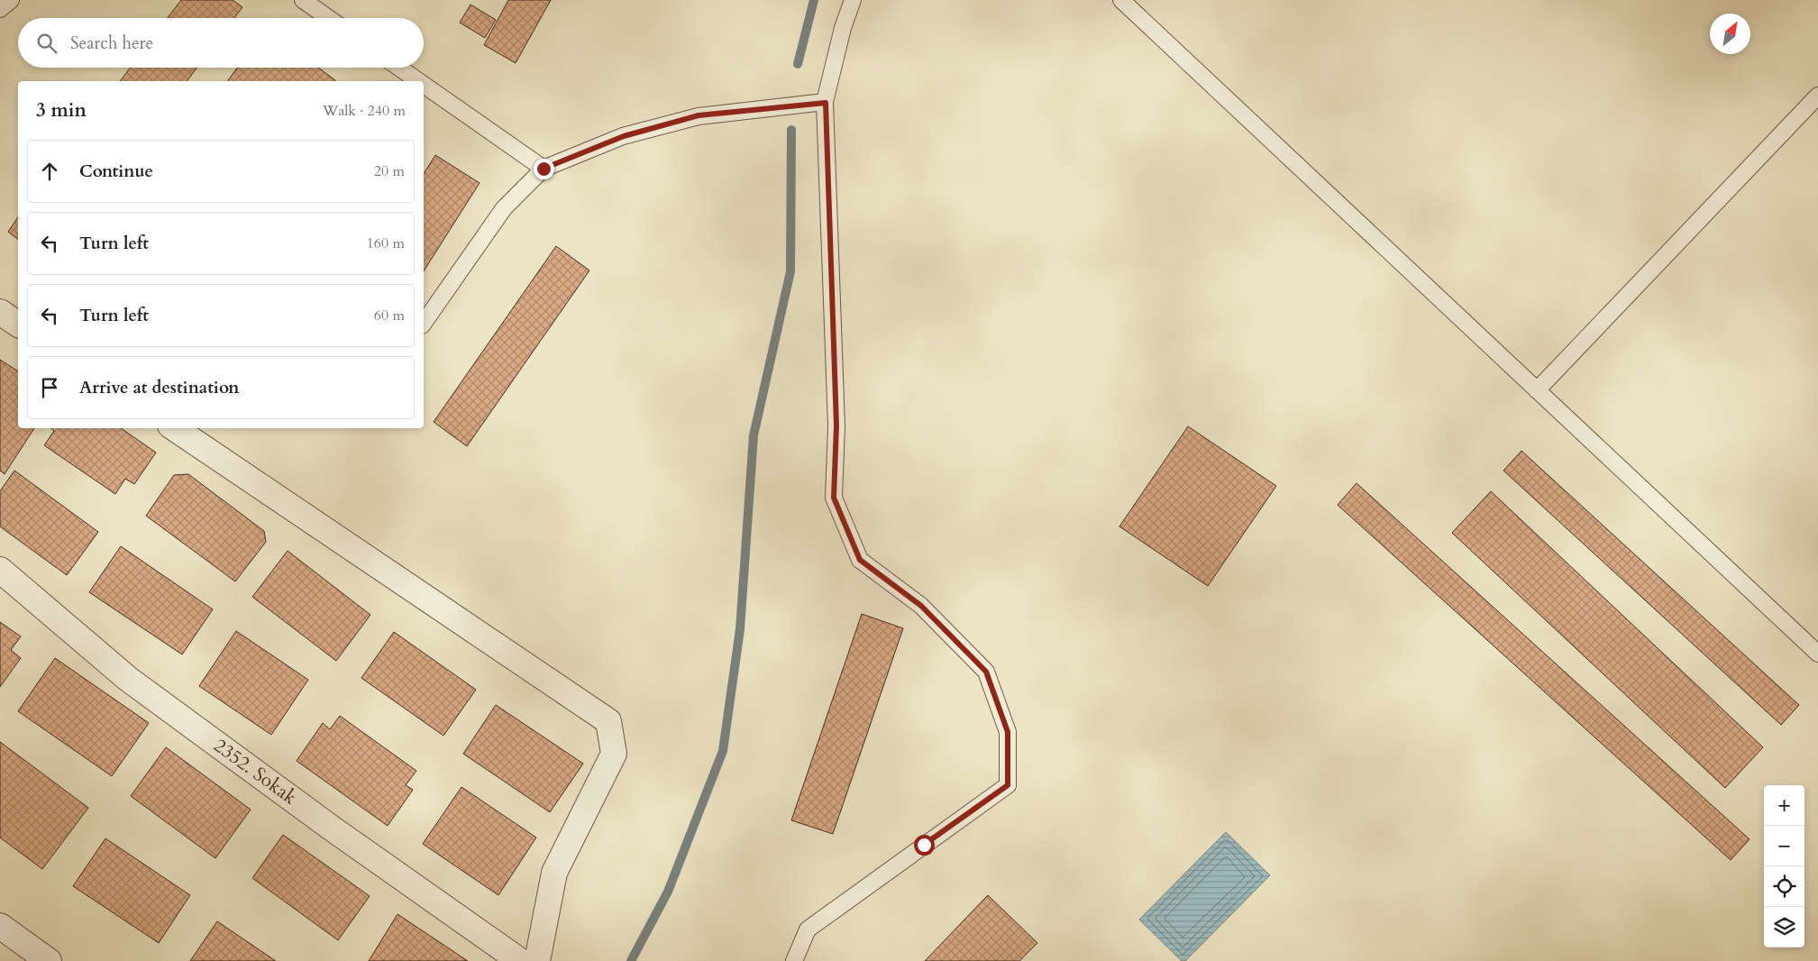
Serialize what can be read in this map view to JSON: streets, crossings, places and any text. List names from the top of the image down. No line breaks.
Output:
{"streets":{"street":["2352. Sokak"]},"north":"top right","page":{"search":"Search here","heading":["3 min","Walk · 240 m"],"list":[["Continue","20 m"],["Turn left","160 m"],["Turn left","60 m"],"Arrive at destination"],"map_buttons":["+","−"]}}
